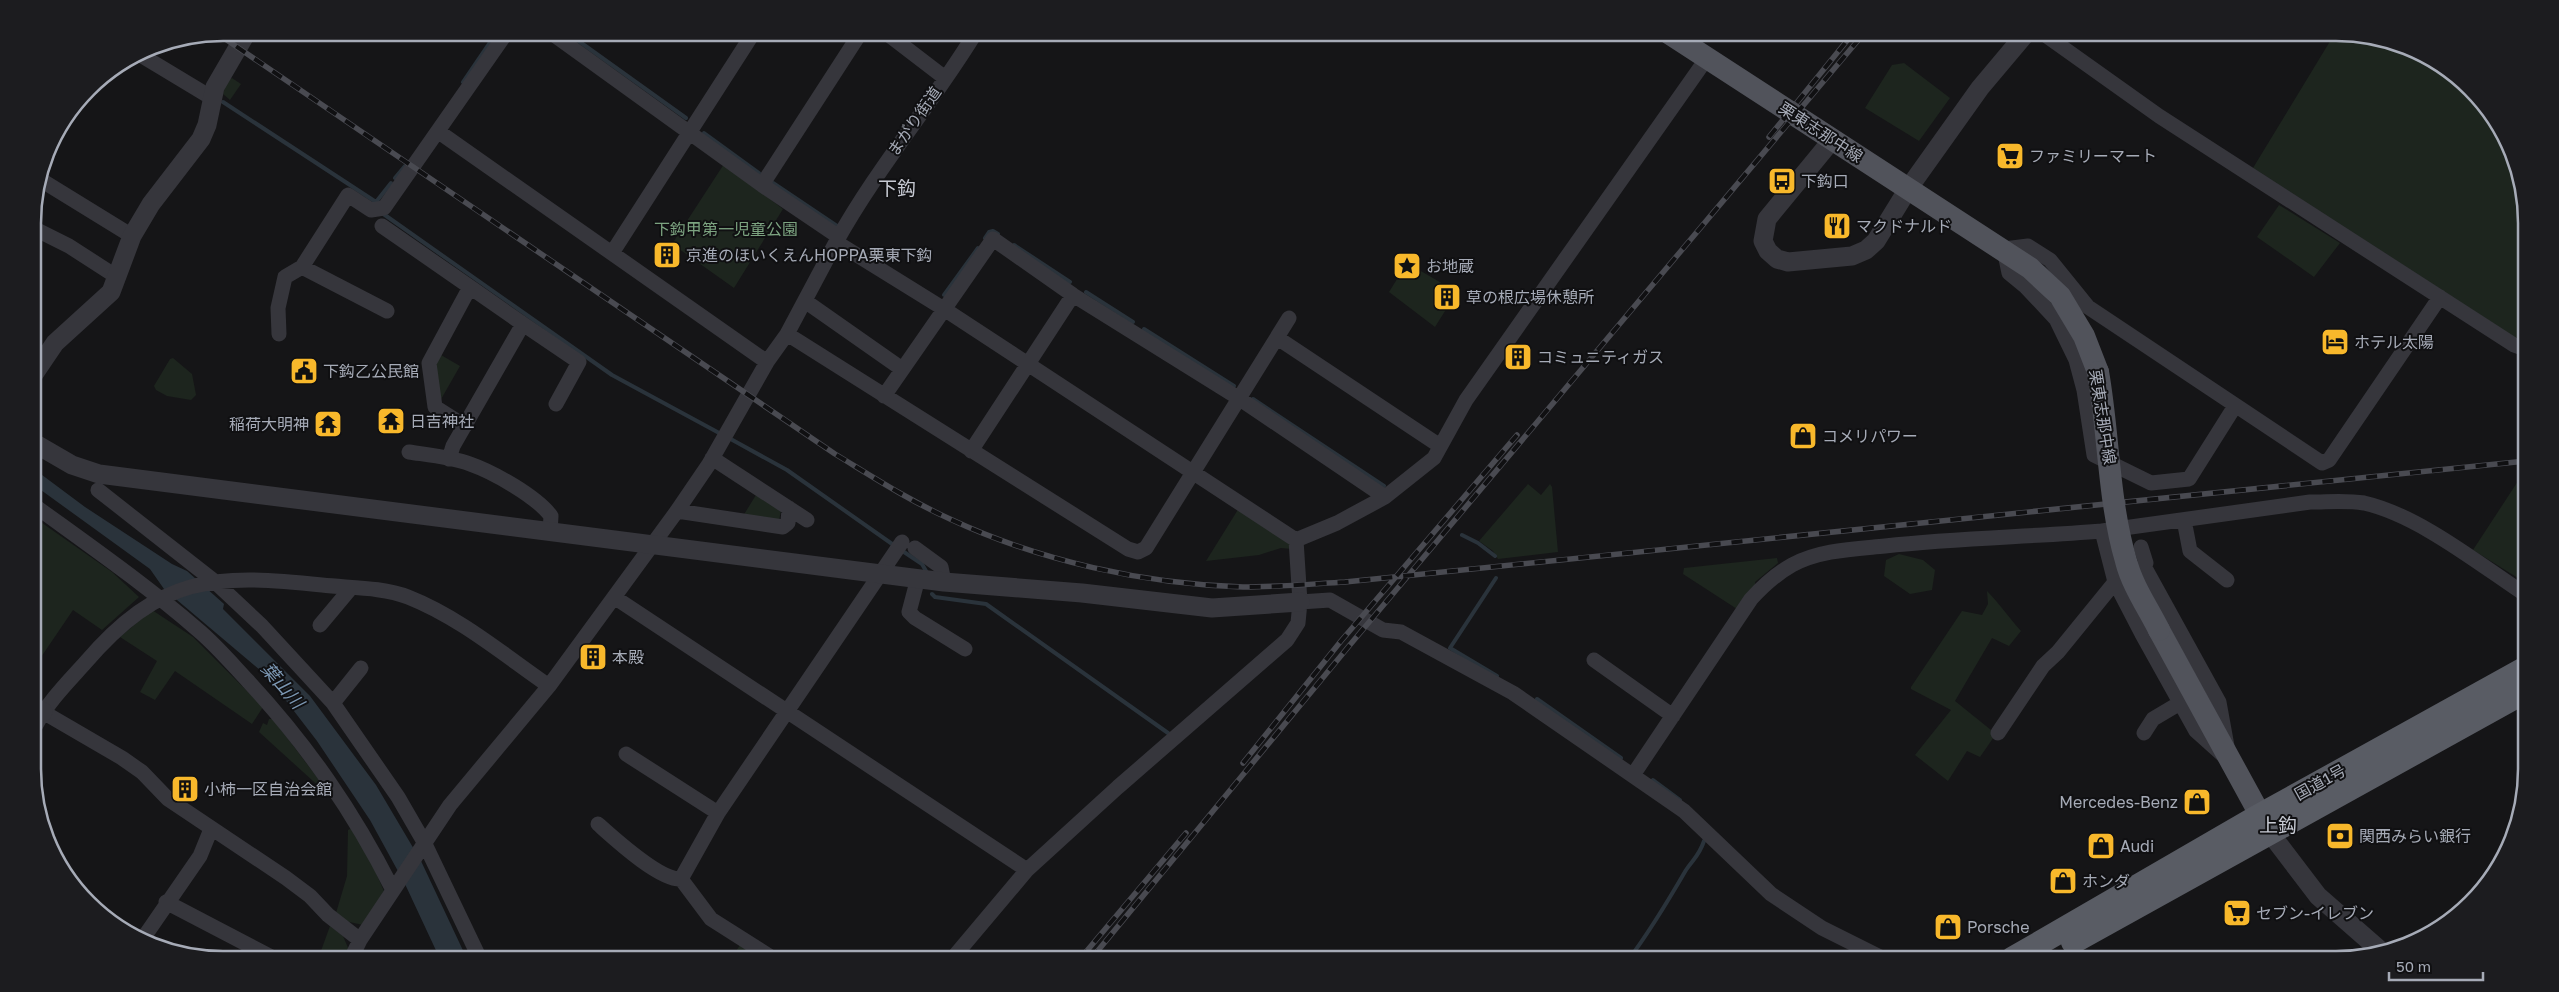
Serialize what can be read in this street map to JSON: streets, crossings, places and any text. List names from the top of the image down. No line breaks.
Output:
{"streets":{"highway":["国道1号"],"main road":["栗東志那中線"],"street":["まがり街道"]},"crossings":[["栗東志那中線","国道1号"]],"districts":["下鈎","上鈎"],"water":["葉山川"],"parks":["下鈎甲第一児童公園"],"places":{"supermarket":["ファミリーマート","セブン-イレブン"],"bus stop":["下鈎口"],"restaurant":["マクドナルド"],"building":["京進のほいくえんHOPPA栗東下鈎","草の根広場休憩所","コミュニティガス","本殿","小柿一区自治会館"],"place":["お地蔵"],"hotel":["ホテル太陽"],"public building":["下鈎乙公民館"],"temple":["日吉神社","稲荷大明神"],"shop":["コメリパワー","Mercedes-Benz","Audi","ホンダ","Porsche"],"bank":["関西みらい銀行"]},"scale_bar":"50 m"}
